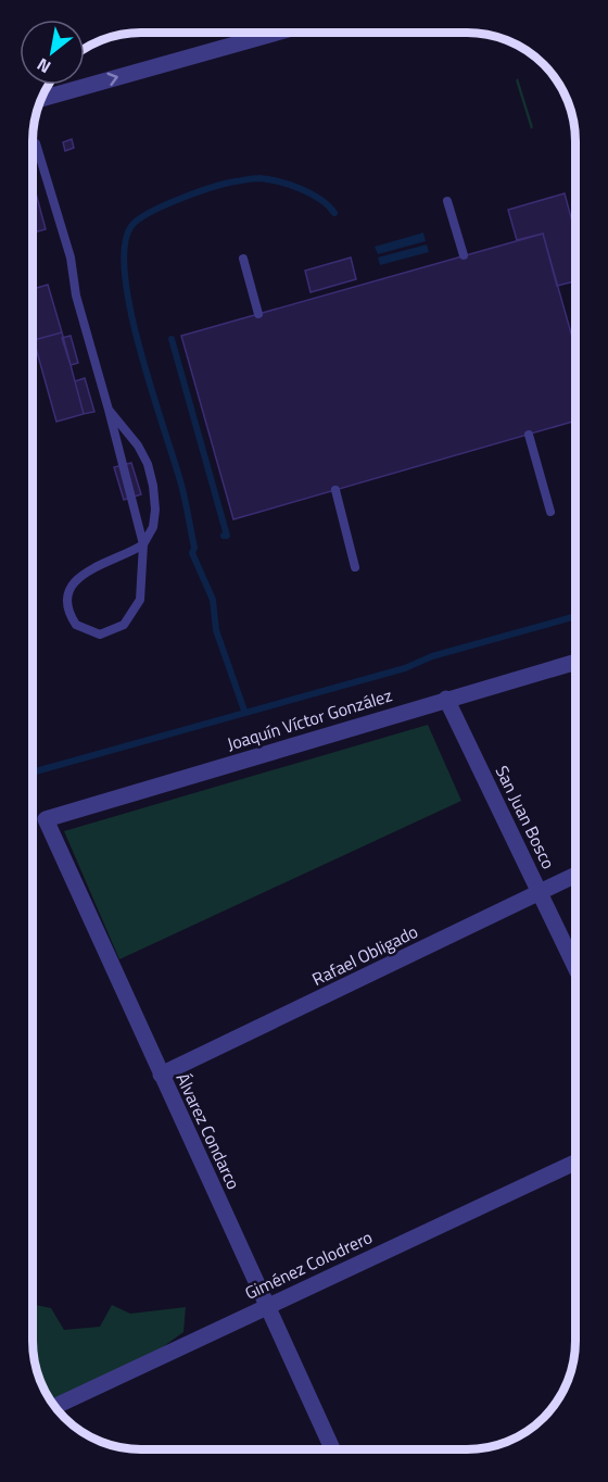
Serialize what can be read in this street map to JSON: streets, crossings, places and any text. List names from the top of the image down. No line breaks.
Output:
{"streets":{"street":["Joaquín Víctor González","San Juan Bosco","Rafael Obligado","Álvarez Condarco","Giménez Colodrero"]},"crossings":[["Joaquín Víctor González","San Juan Bosco"],["Joaquín Víctor González","Álvarez Condarco"],["San Juan Bosco","Rafael Obligado"],["Rafael Obligado","Álvarez Condarco"],["Álvarez Condarco","Giménez Colodrero"]],"north":"bottom left"}
